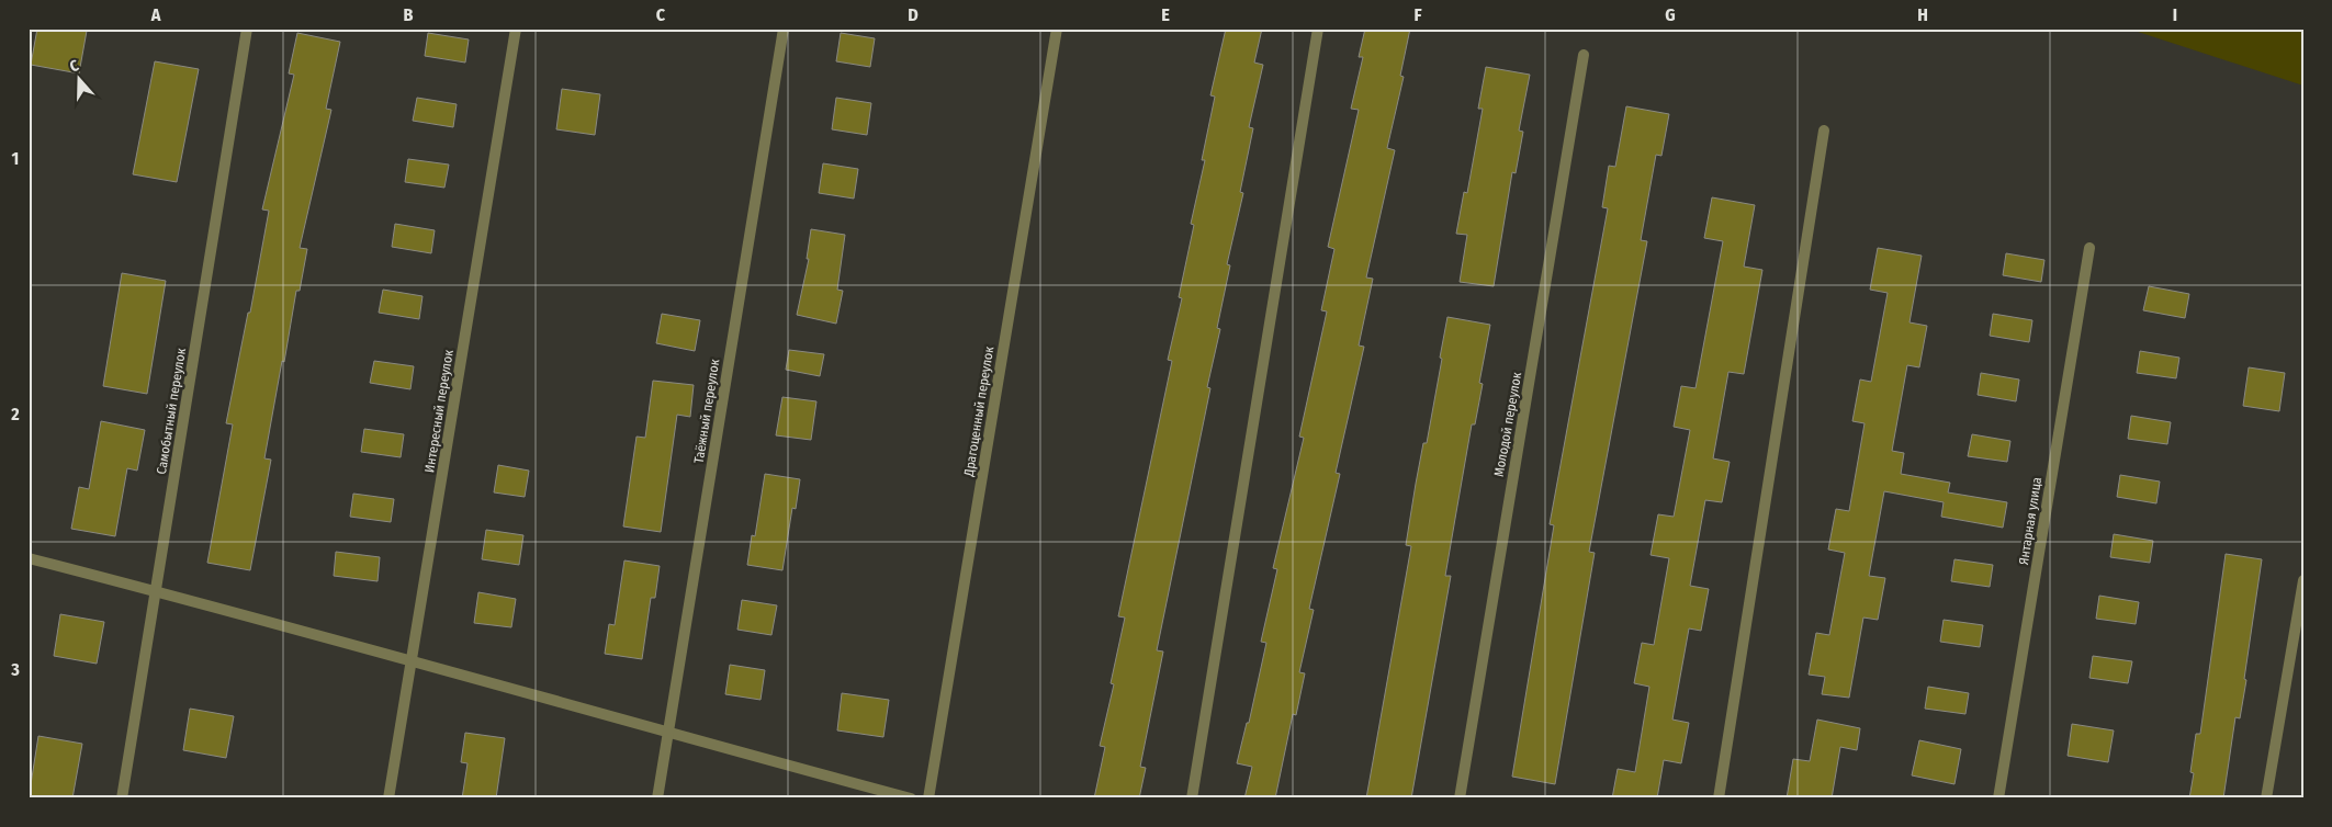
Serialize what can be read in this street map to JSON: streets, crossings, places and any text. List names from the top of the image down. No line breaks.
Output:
{"streets":{"street":["Самобытный переулок","Интересный переулок","Таёжный переулок","Драгоценный переулок","Молодой переулок","Янтарная улица"]},"north":"top","grid":{"columns":["A","B","C","D","E","F","G","H","I"],"rows":["1","2","3"]}}
